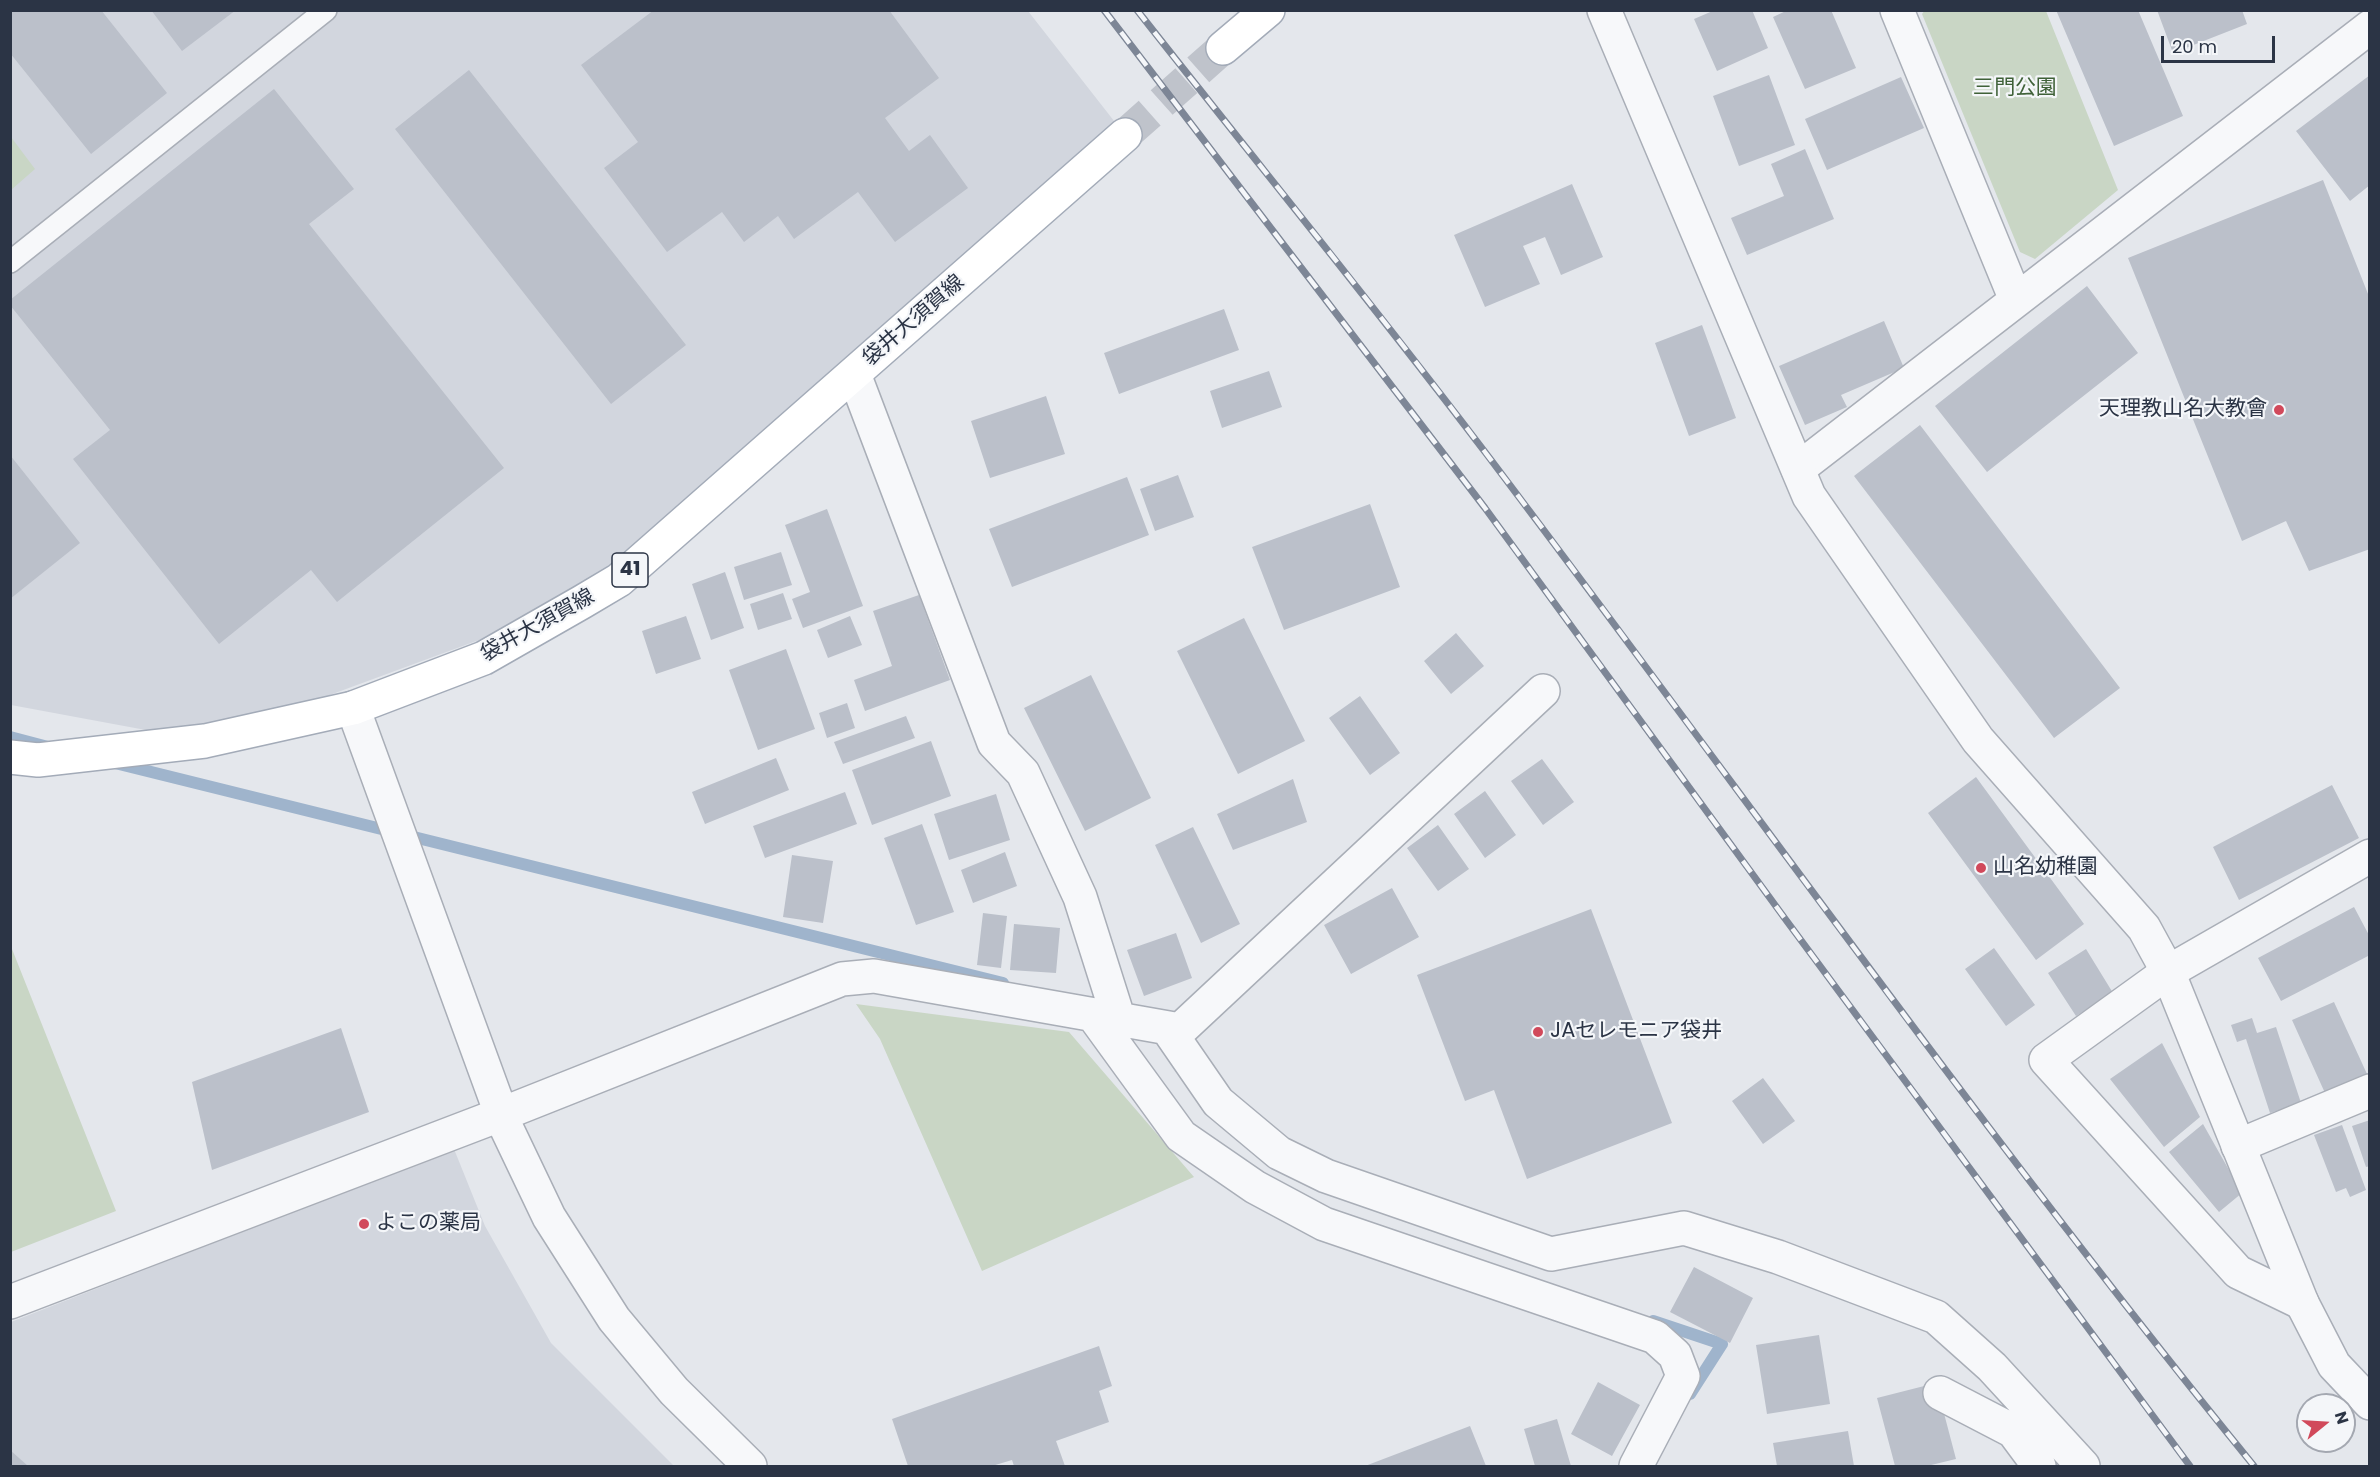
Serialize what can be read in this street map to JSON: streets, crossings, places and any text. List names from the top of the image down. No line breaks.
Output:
{"streets":{"main road":["袋井大須賀線","41"]},"parks":["三門公園"],"places":["天理教山名大教會","山名幼稚園","JAセレモニア袋井","よこの薬局"],"scale_bar":"20 m","north":"right"}
